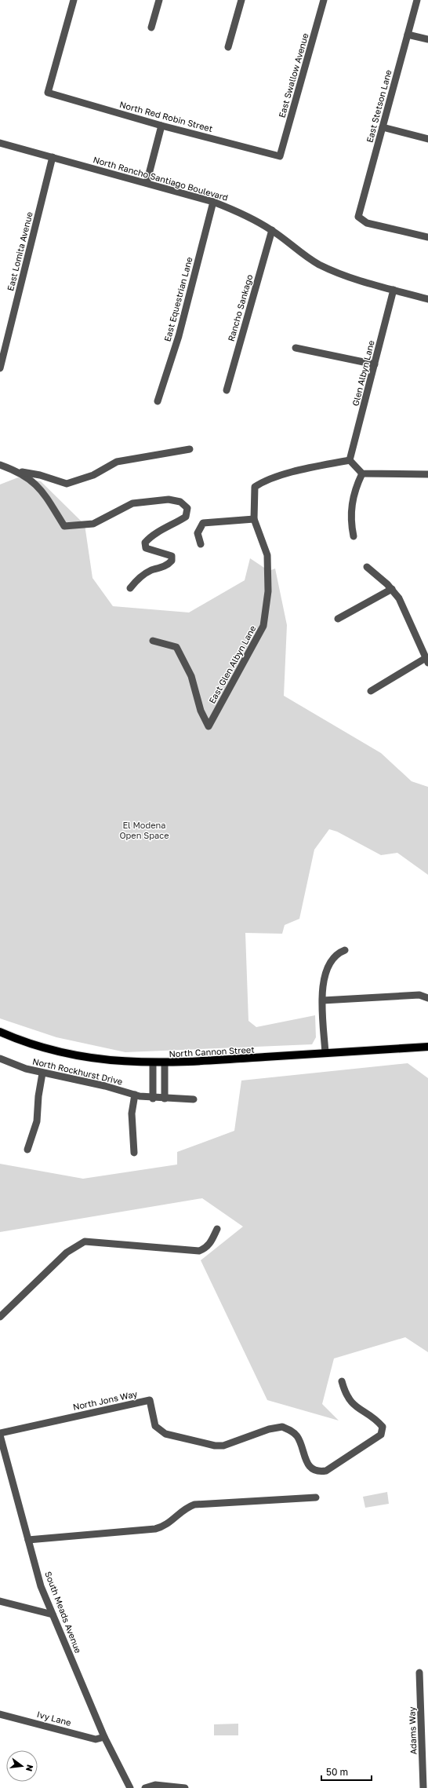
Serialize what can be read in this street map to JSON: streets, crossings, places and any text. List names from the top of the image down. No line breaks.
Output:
{"streets":{"main road":["North Cannon Street"],"street":["East Swallow Avenue","East Stetson Lane","North Red Robin Street","North Rancho Santiago Boulevard","East Lomita Avenue","East Equestrian Lane","Rancho Sankago","Glen Albyn Lane","East Glen Albyn Lane","North Rockhurst Drive","North Jons Way","South Meads Avenue","Ivy Lane","Adams Way"]},"crossings":[["East Swallow Avenue","North Red Robin Street"],["North Rancho Santiago Boulevard","East Lomita Avenue"],["North Rancho Santiago Boulevard","East Equestrian Lane"],["North Rancho Santiago Boulevard","Rancho Sankago"],["North Rancho Santiago Boulevard","Glen Albyn Lane"],["Glen Albyn Lane","East Glen Albyn Lane"],["North Jons Way","South Meads Avenue"],["South Meads Avenue","Ivy Lane"]],"parks":["El Modena Open Space"],"scale_bar":"50 m","north":"right"}
